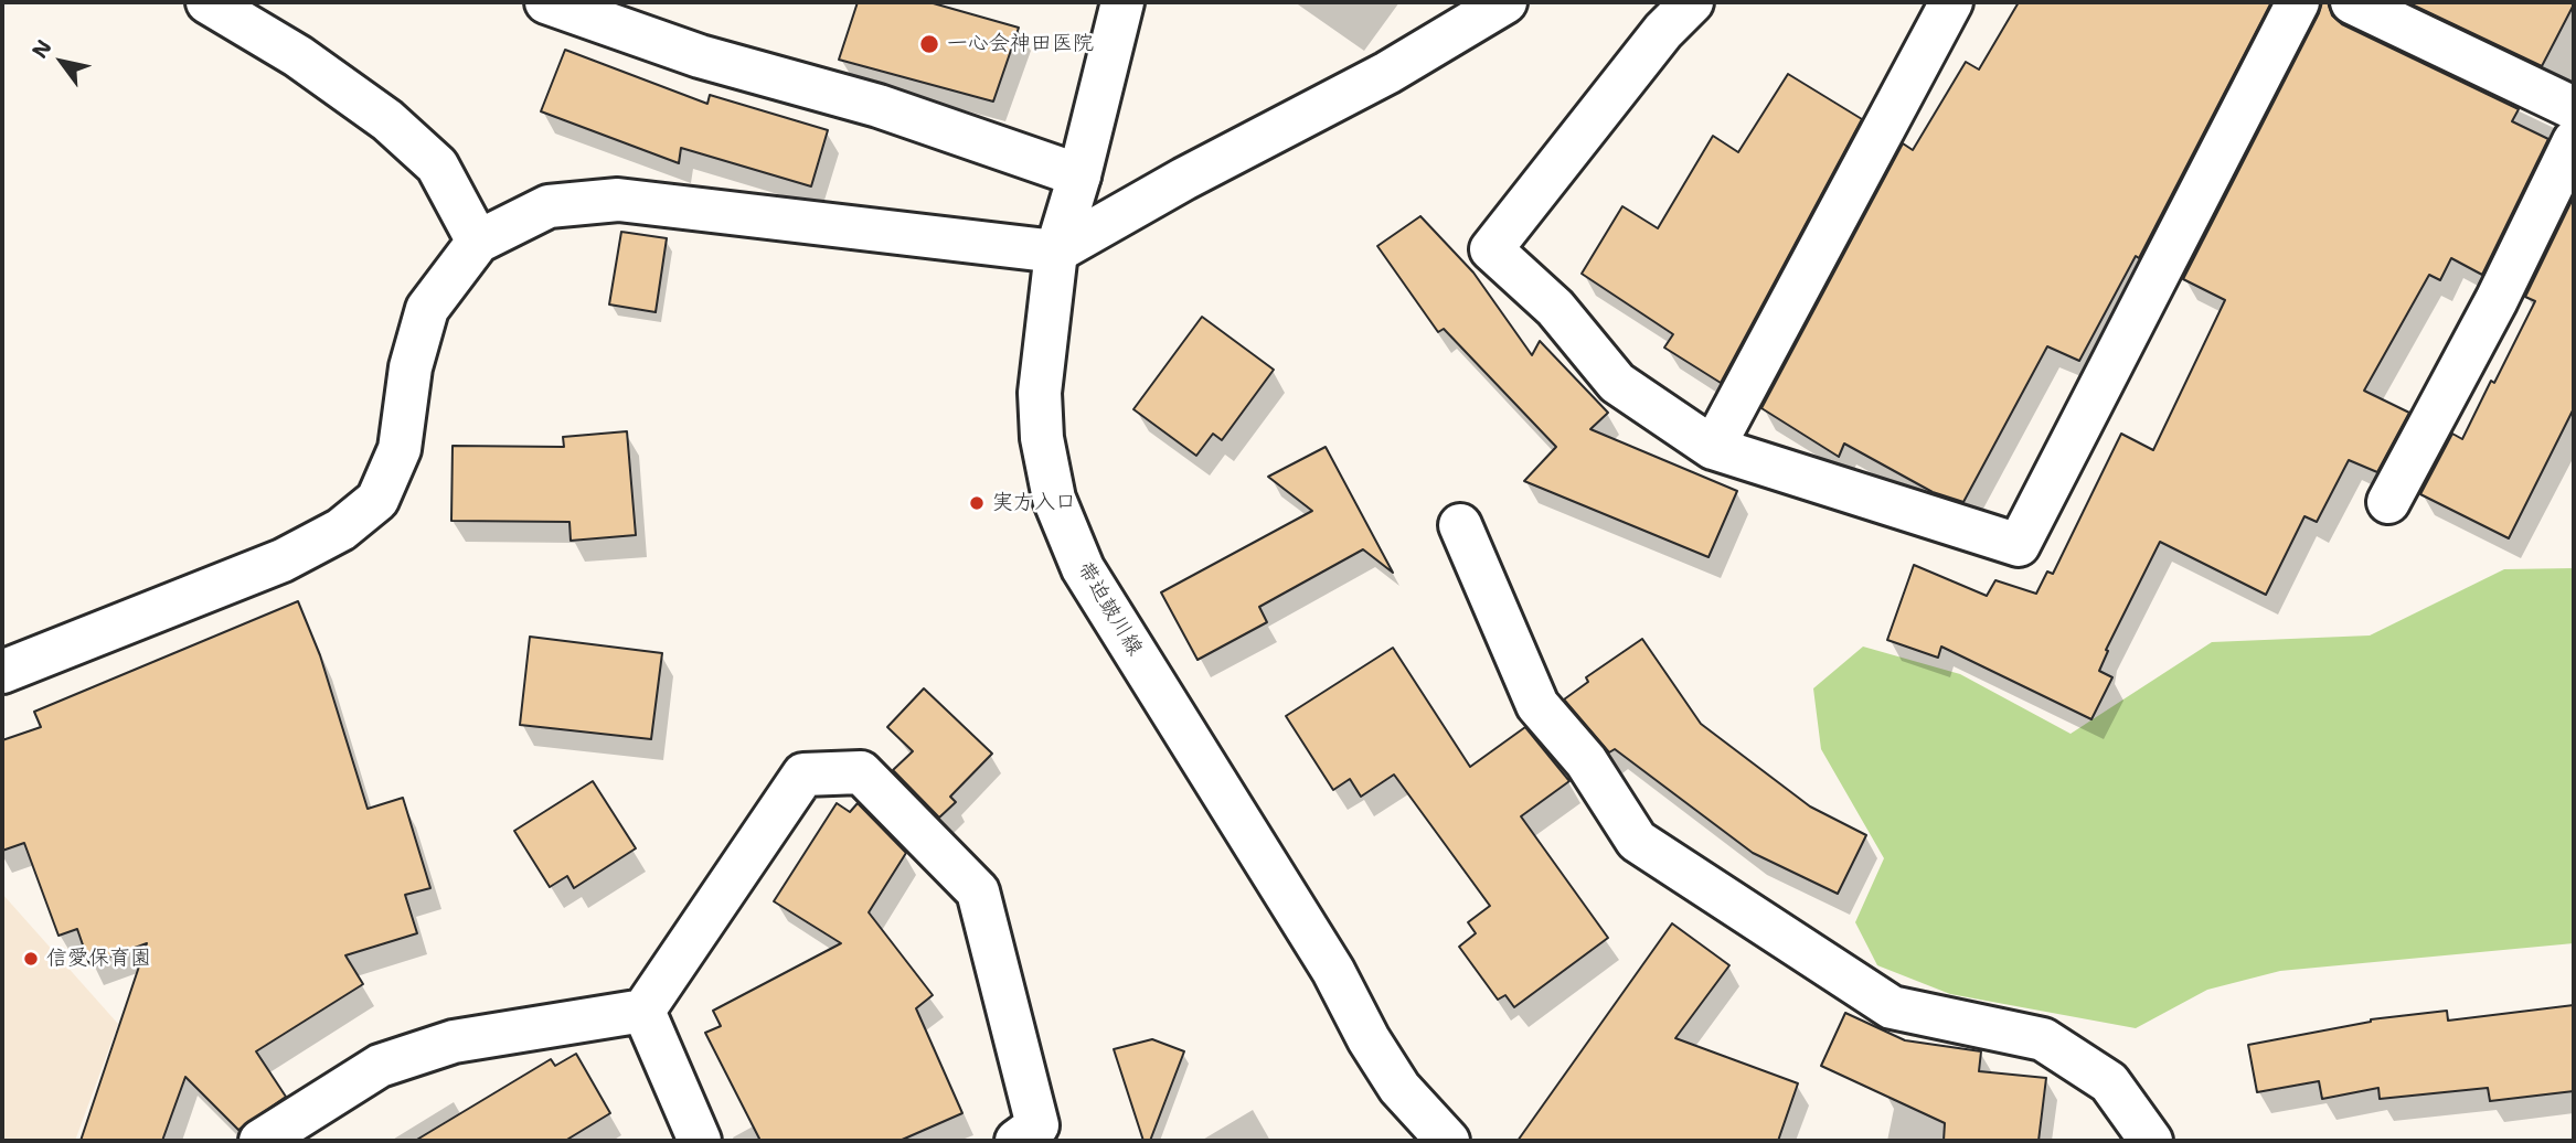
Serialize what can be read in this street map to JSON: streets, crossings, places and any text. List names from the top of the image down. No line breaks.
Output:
{"streets":{"street":["帯迫皷川線"]},"places":["一心会神田医院","実方入口","信愛保育園"],"north":"top left"}
